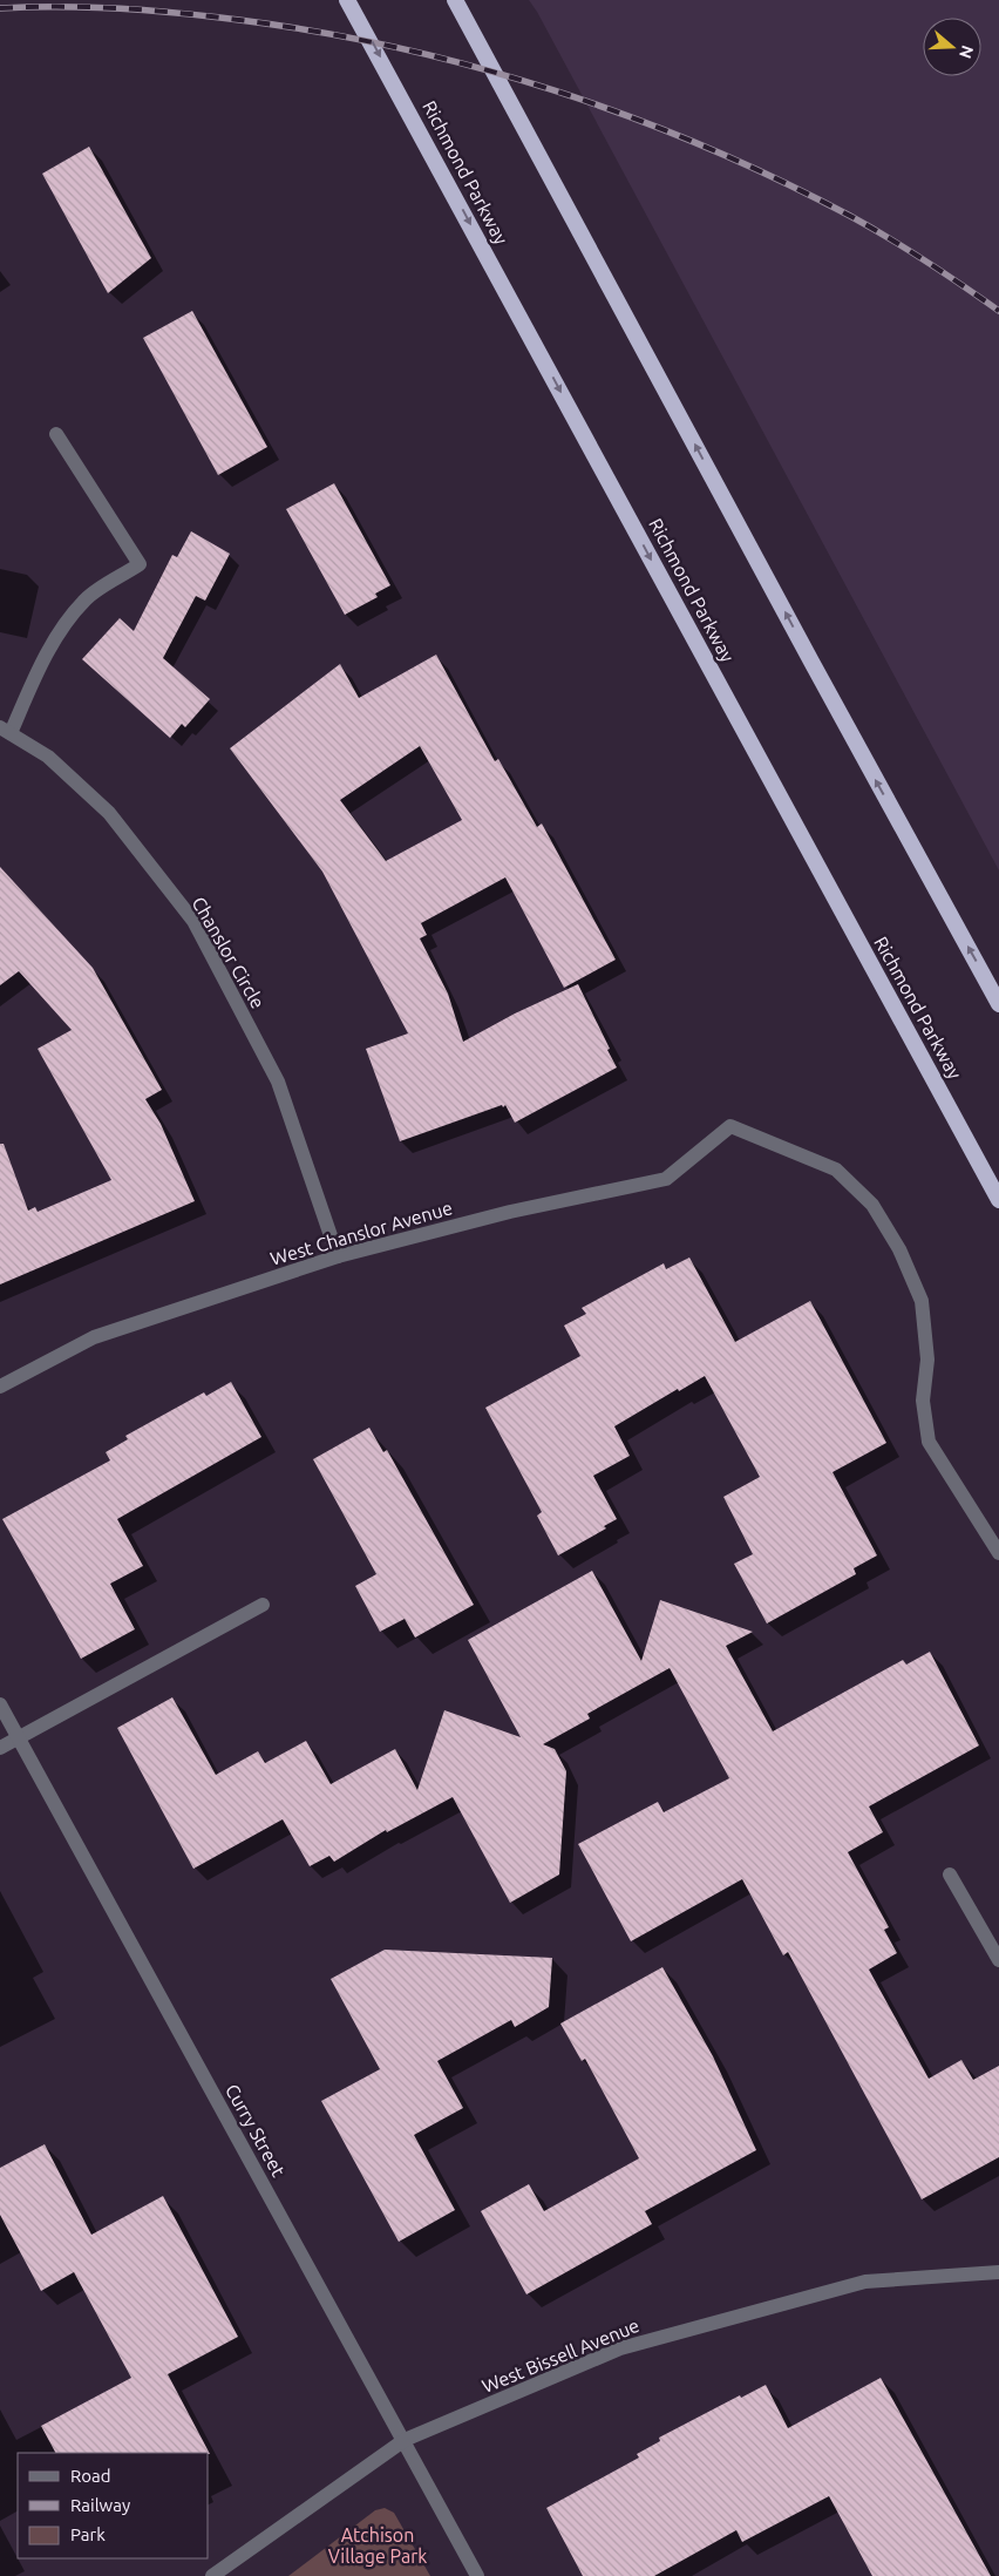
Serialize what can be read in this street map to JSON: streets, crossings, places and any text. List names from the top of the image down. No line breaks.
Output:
{"streets":{"highway":["Richmond Parkway"],"street":["Chanslor Circle","West Chanslor Avenue","Curry Street","West Bissell Avenue"]},"crossings":[["Chanslor Circle","West Chanslor Avenue"],["Curry Street","West Bissell Avenue"]],"parks":["Atchison Village Park"],"legend":["Road","Railway","Park"],"north":"right"}
